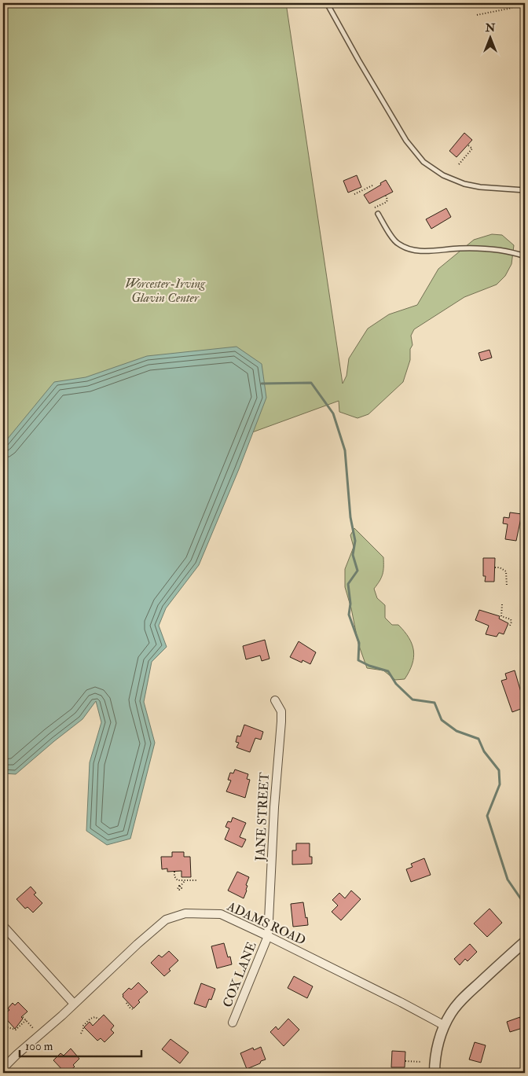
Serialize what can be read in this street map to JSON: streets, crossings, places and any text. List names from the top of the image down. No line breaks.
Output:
{"streets":{"street":["JANE STREET","ADAMS ROAD","COX LANE"]},"crossings":[["JANE STREET","ADAMS ROAD"],["JANE STREET","COX LANE"],["ADAMS ROAD","COX LANE"]],"parks":["Worcester-Irving Glavin Center"],"scale_bar":"100 m","north":"top"}
